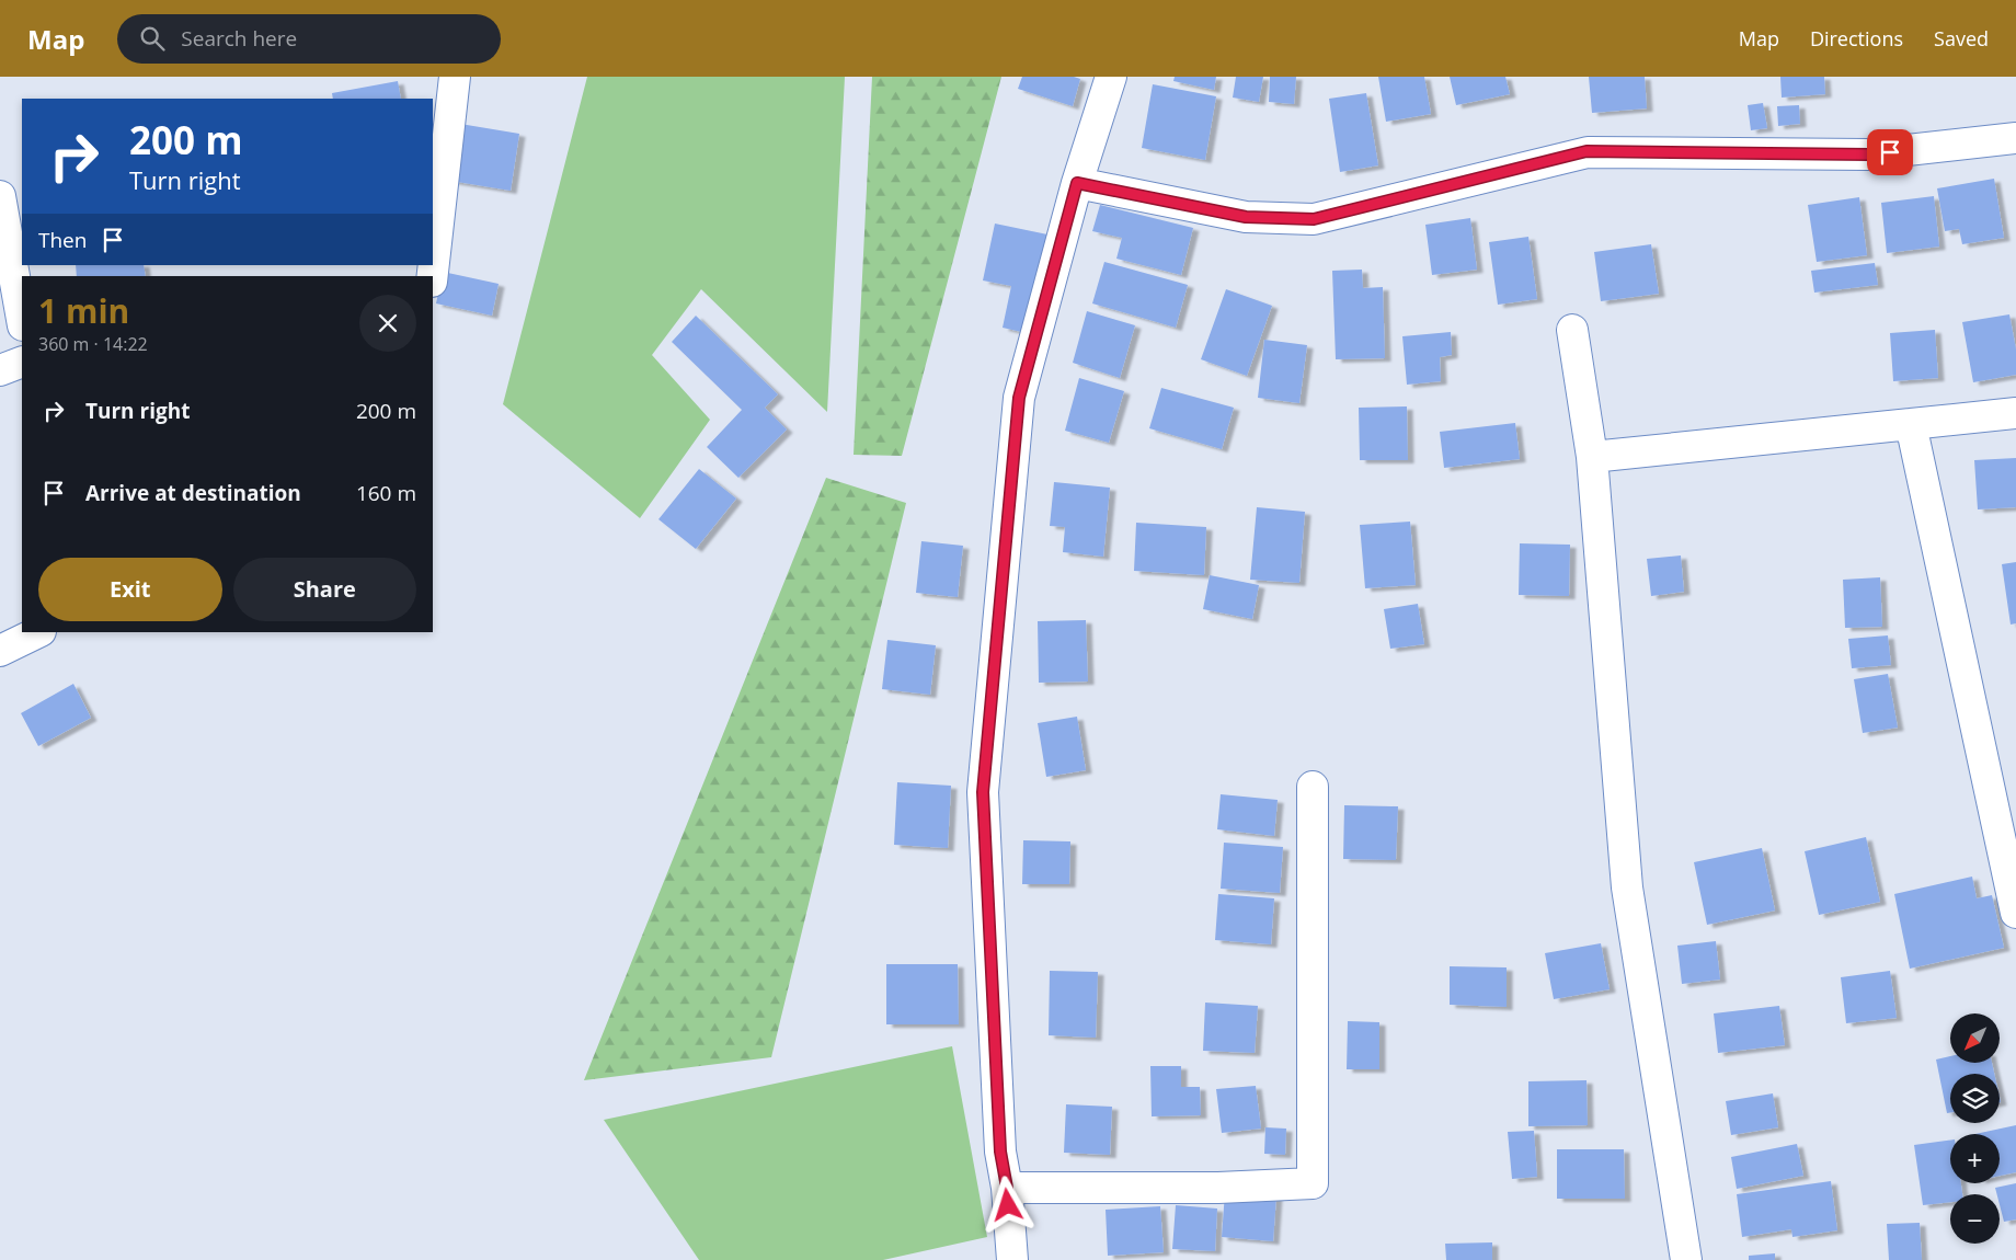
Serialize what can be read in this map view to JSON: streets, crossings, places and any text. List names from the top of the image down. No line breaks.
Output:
{"north":"bottom left","page":{"header":"Map","search":"Search here","nav":["Map","Directions","Saved"],"turn":["200 m","Turn right"],"then":"Then","heading":["1 min","360 m · 14:22"],"list":[{"name":"Turn right","value":"200 m"},{"name":"Arrive at destination","value":"160 m"}],"buttons":["Exit","Share"],"map_buttons":["+","−"]}}
